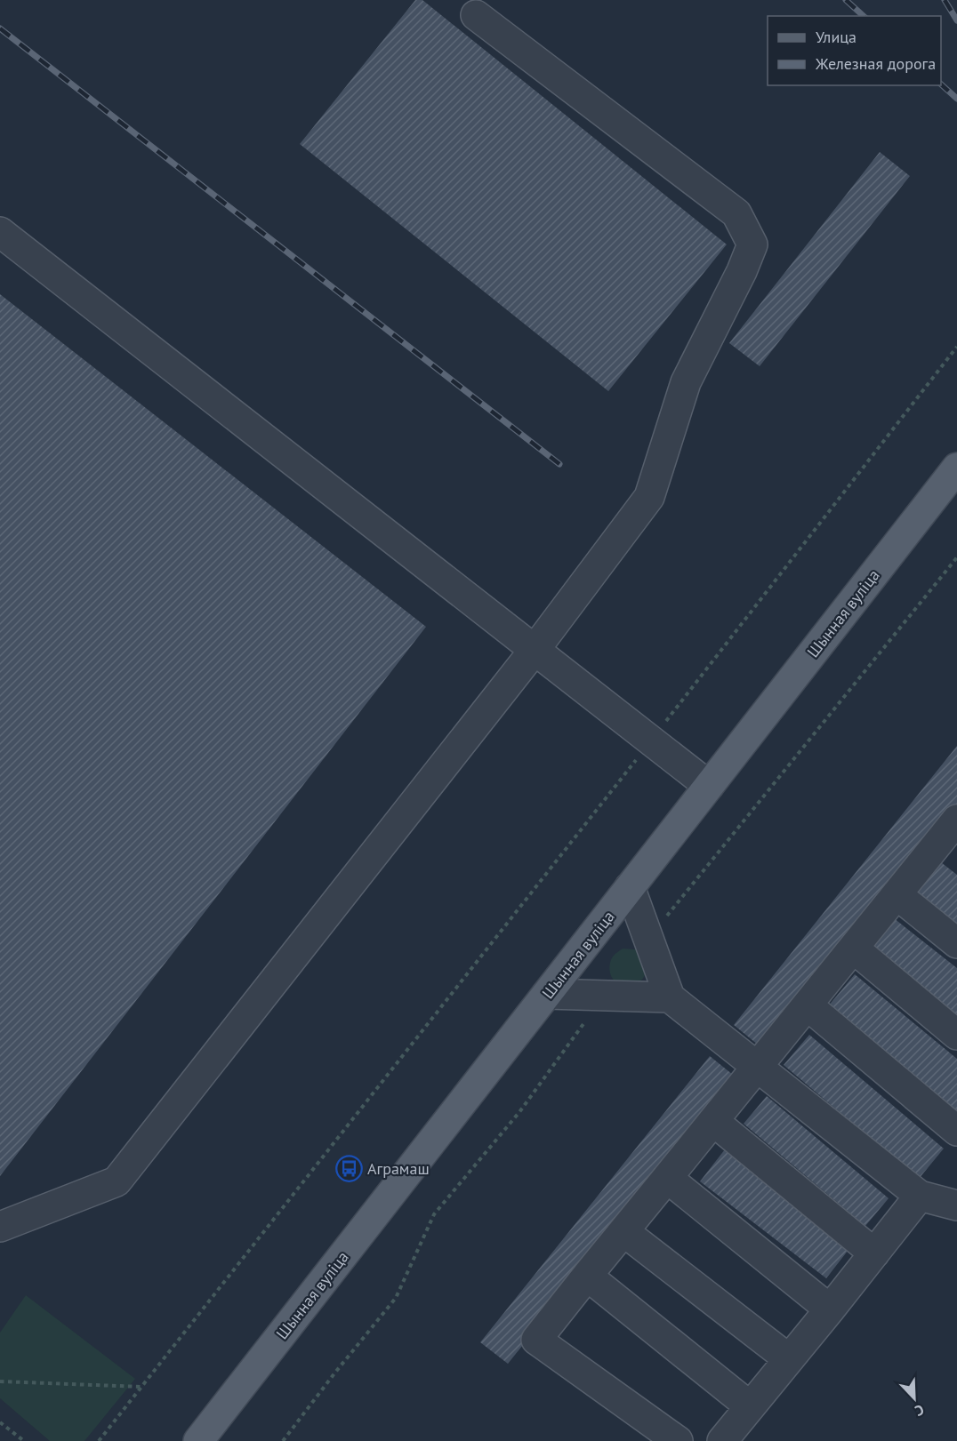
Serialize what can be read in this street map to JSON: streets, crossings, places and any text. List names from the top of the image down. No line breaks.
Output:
{"streets":{"main road":["Шынная вуліца"]},"places":{"bus stop":["Аграмаш"]},"legend":["Улица","Железная дорога"],"north":"bottom right"}
